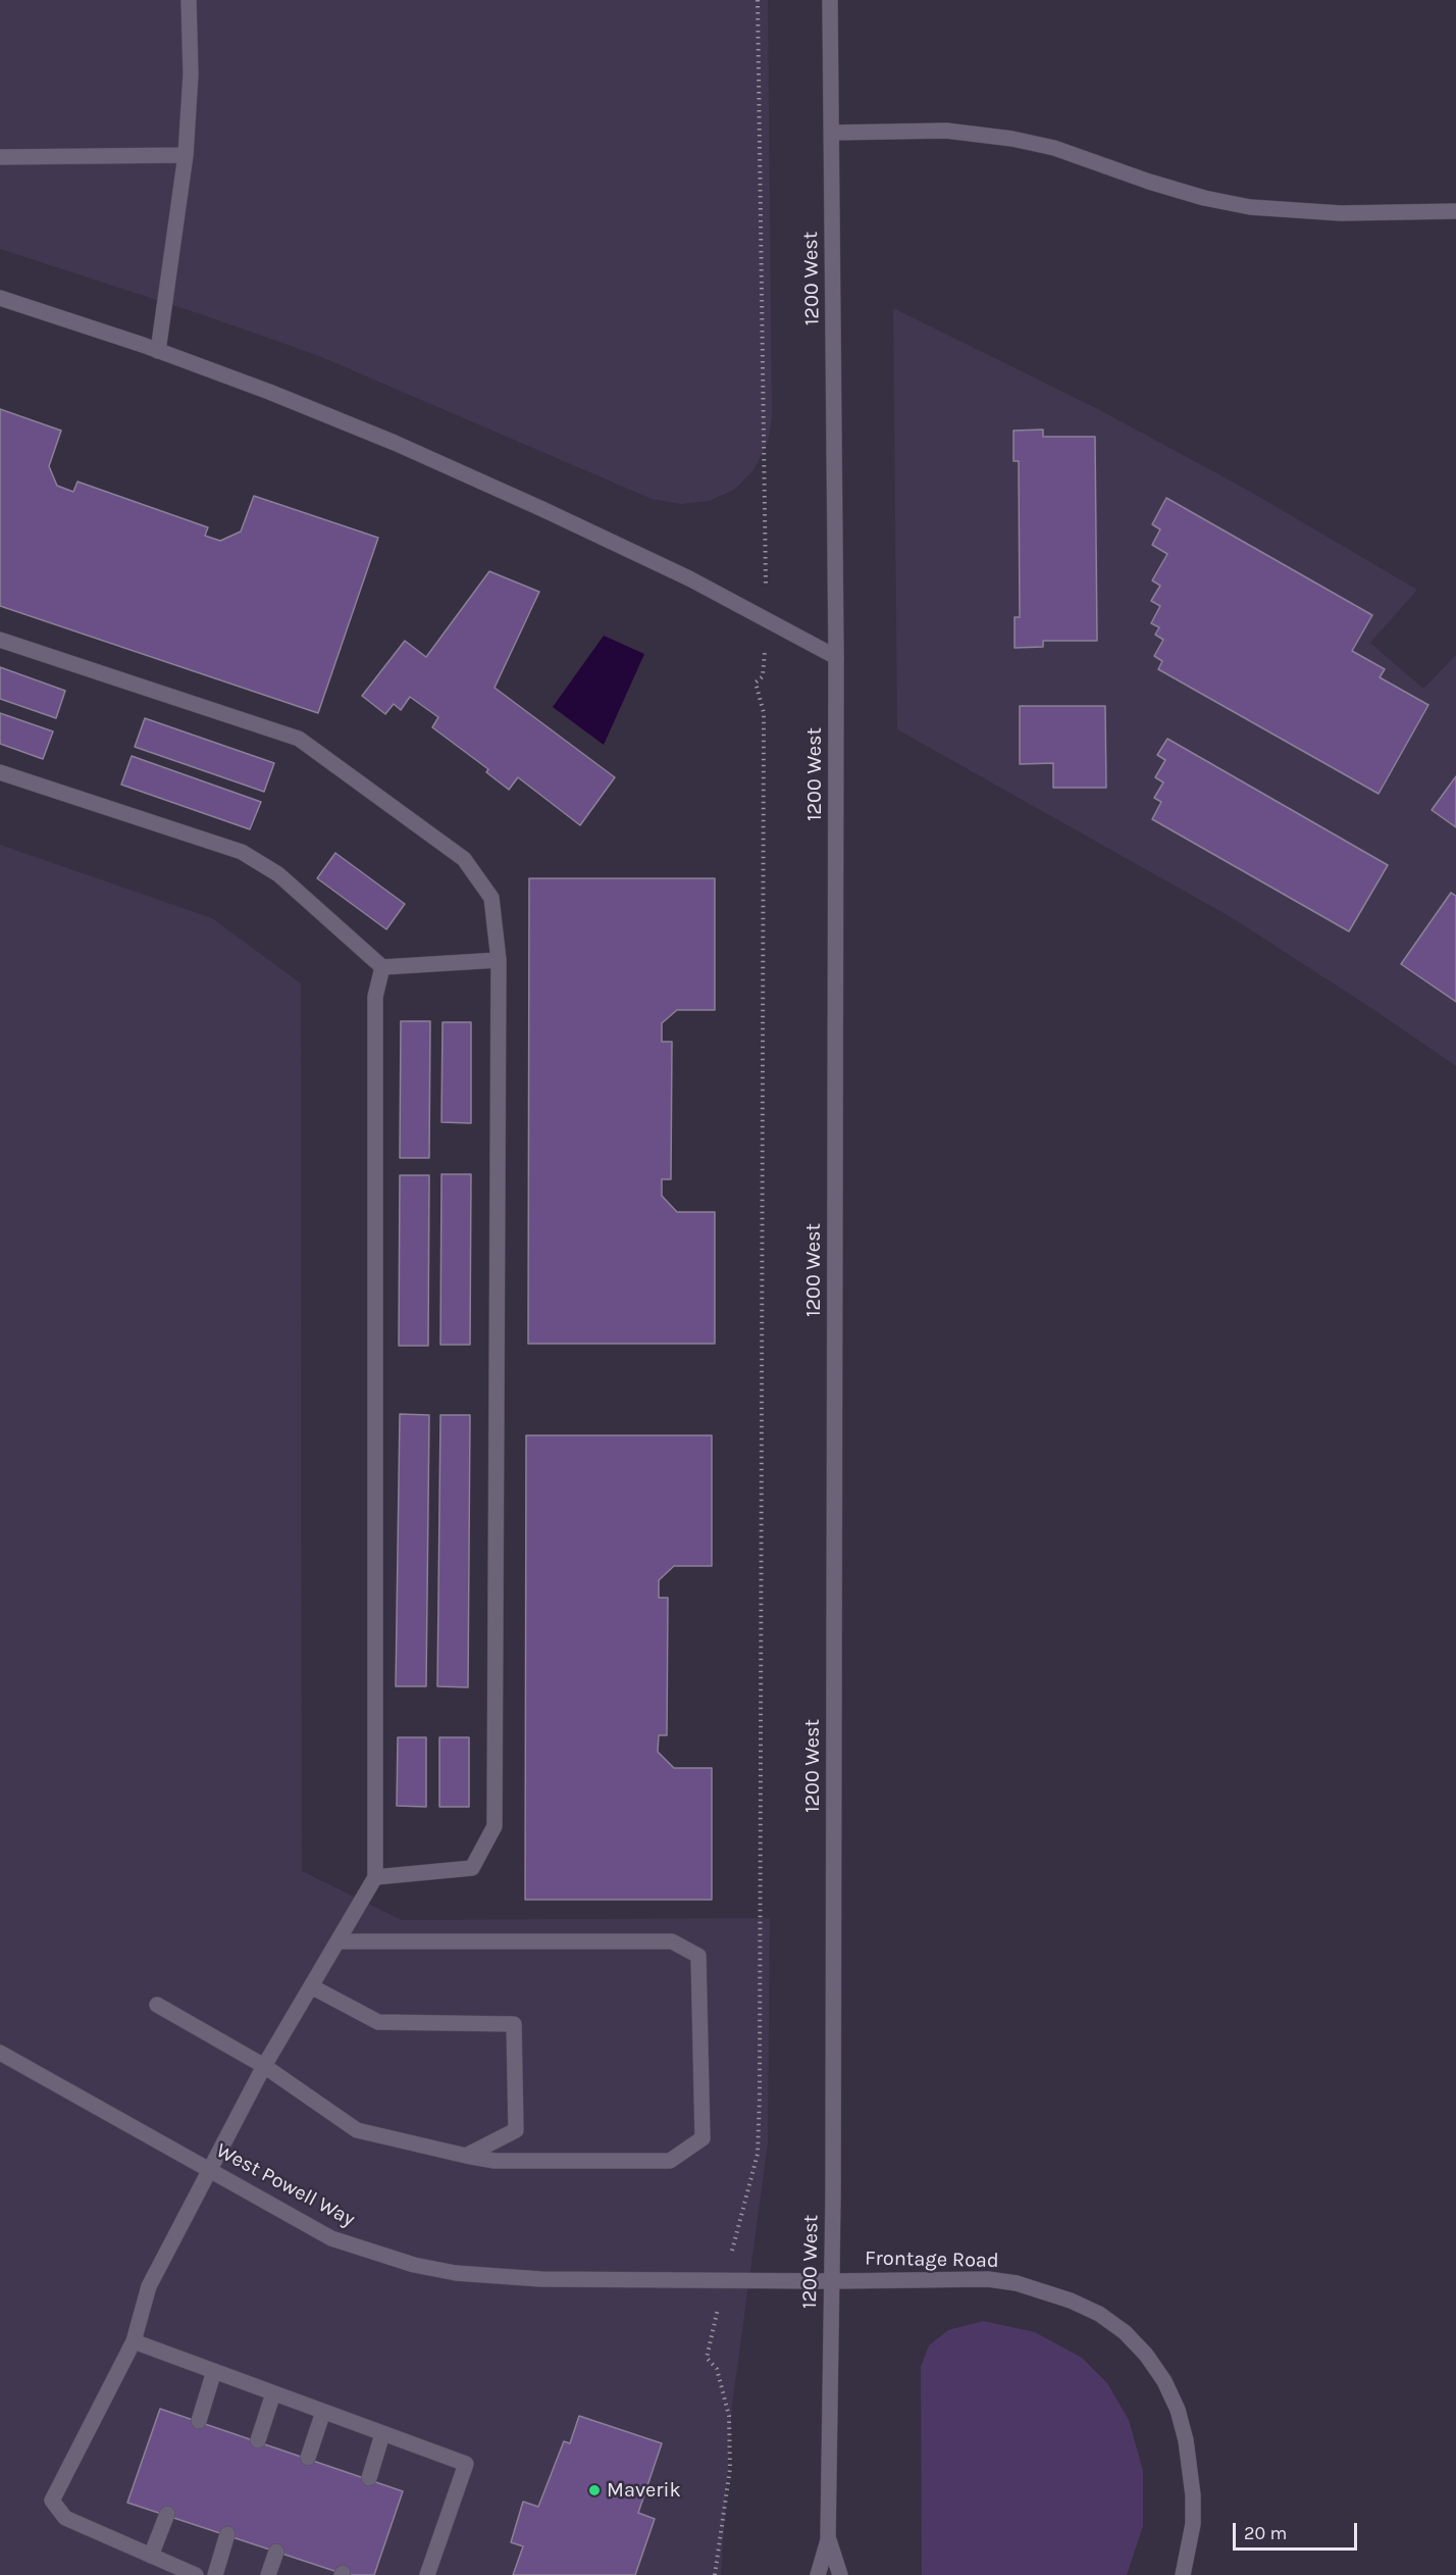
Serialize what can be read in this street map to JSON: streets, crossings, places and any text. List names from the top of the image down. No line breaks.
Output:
{"streets":{"main road":["1200 West","West Powell Way","Frontage Road"]},"crossings":[["1200 West","West Powell Way"],["1200 West","Frontage Road"],["West Powell Way","Frontage Road"]],"places":["Maverik"],"scale_bar":"20 m"}
